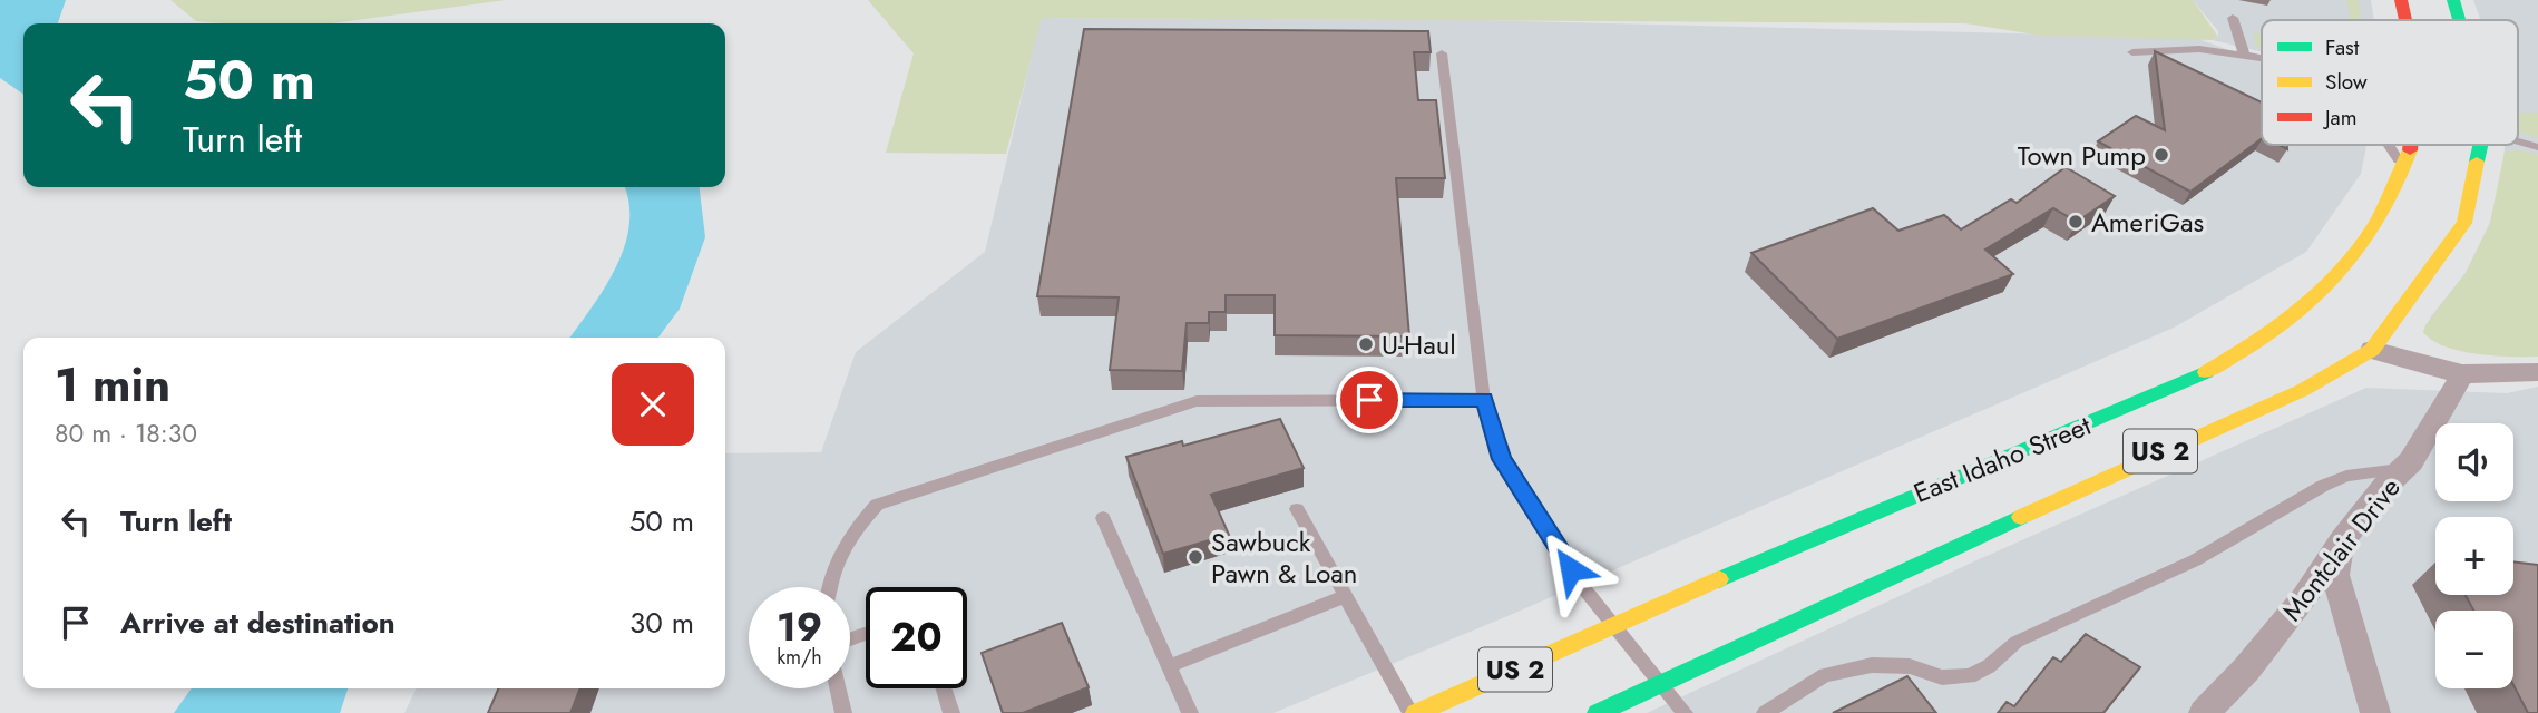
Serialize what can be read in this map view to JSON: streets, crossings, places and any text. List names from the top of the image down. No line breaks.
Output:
{"streets":{"highway":["US 2","East Idaho Street"],"street":["Montclair Drive"]},"places":["Town Pump","AmeriGas","U-Haul","Sawbuck Pawn & Loan"],"legend":["Fast","Slow","Jam"],"page":{"turn":["50 m","Turn left"],"heading":["1 min","80 m · 18:30"],"map_buttons":["+","−"],"list":[{"name":"Turn left","value":"50 m"},{"name":"Arrive at destination","value":"30 m"}],"speed":"19 km/h","limit":"20"}}
